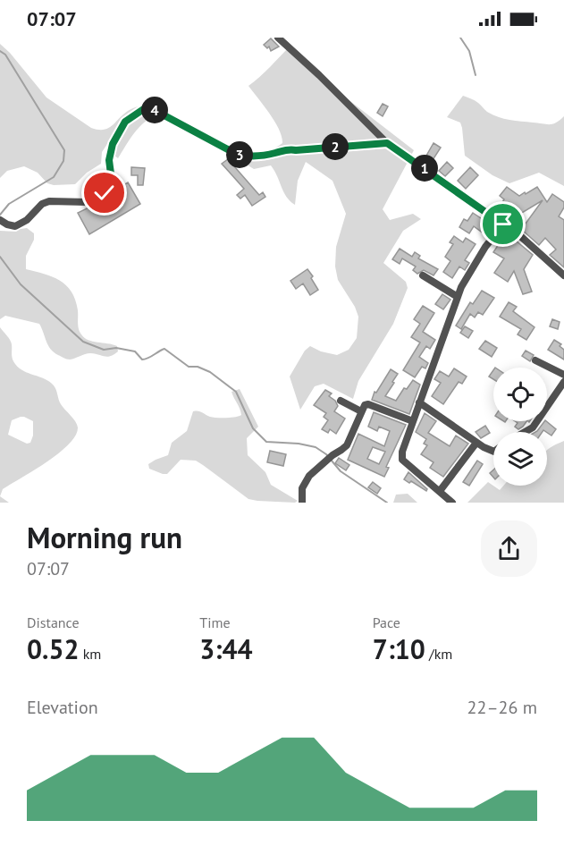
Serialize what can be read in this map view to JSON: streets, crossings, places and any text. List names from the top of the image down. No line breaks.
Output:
{"page":{"status":"07:07","pins":["4","2","3","1"],"heading":["Morning run","07:07"],"stats":[["Distance","0.52 km"],["Time","3:44"],["Pace","7:10 /km"]],"chart":["Elevation","22–26 m"]}}
